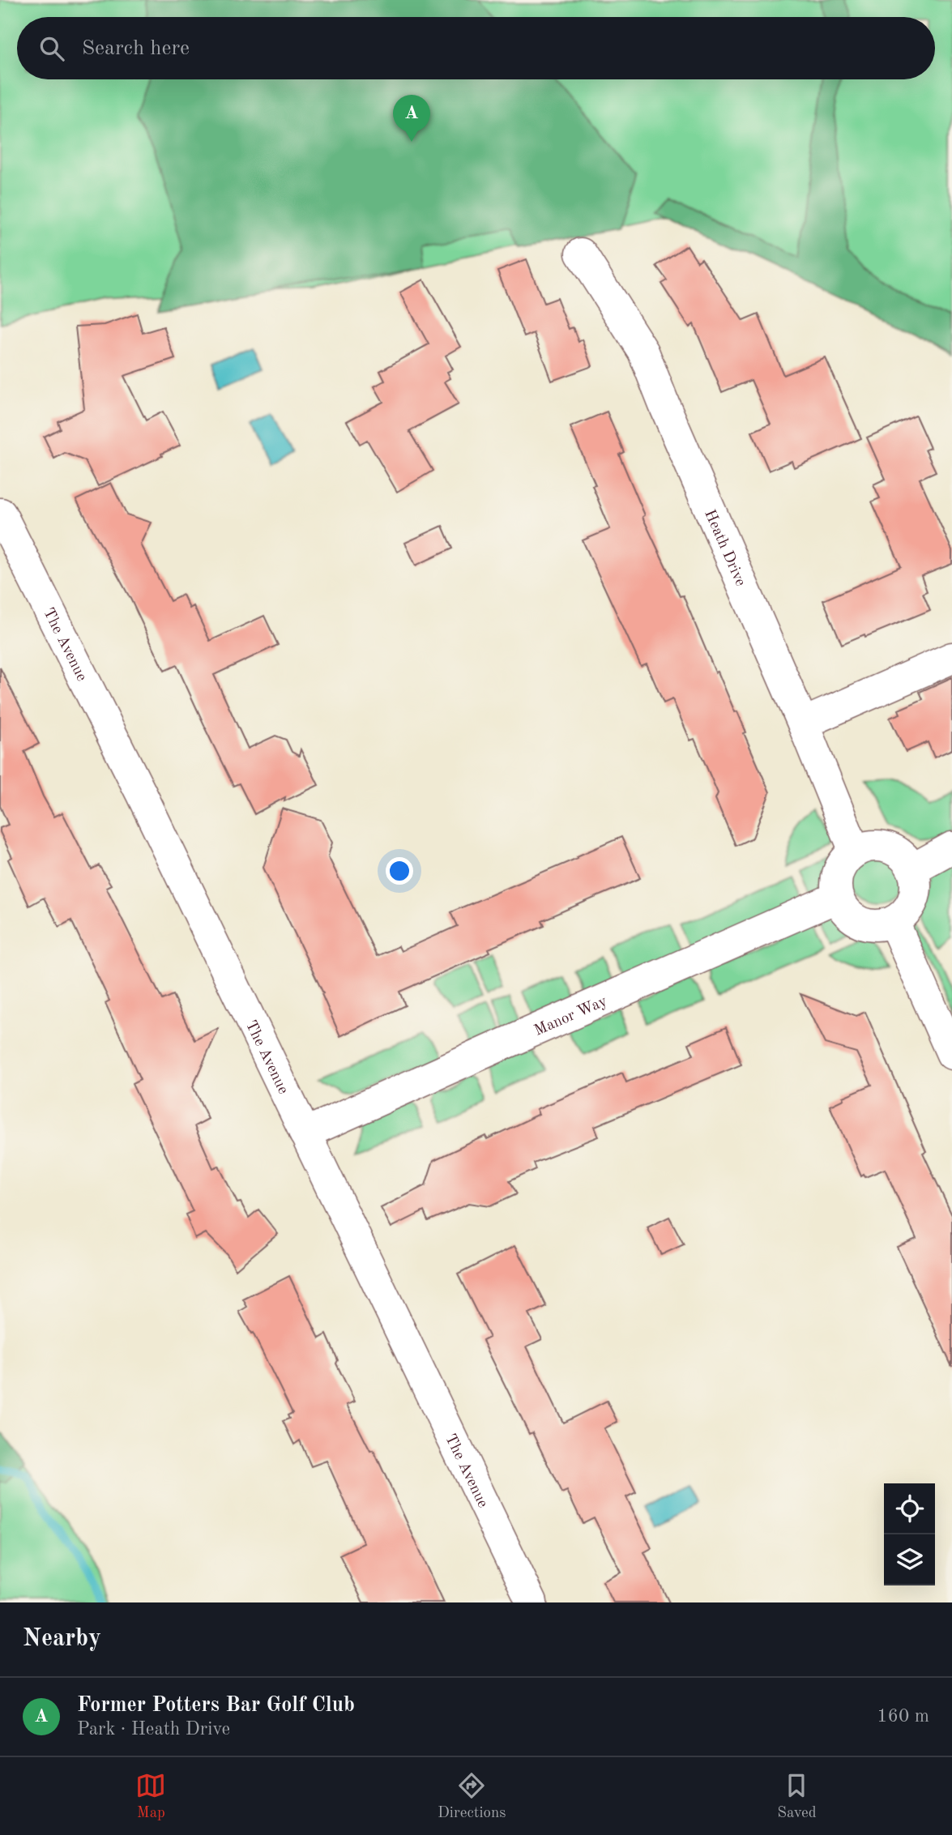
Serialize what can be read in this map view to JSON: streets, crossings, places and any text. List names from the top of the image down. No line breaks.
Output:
{"streets":{"street":["Heath Drive","The Avenue","Manor Way"]},"crossings":[["Heath Drive","Manor Way"],["The Avenue","Manor Way"]],"page":{"search":"Search here","pins":"A","heading":"Nearby","list":[{"mark":"A","name":"Former Potters Bar Golf Club","note":"Park · Heath Drive","value":"160 m"}],"nav":["Map","Directions","Saved"]}}
